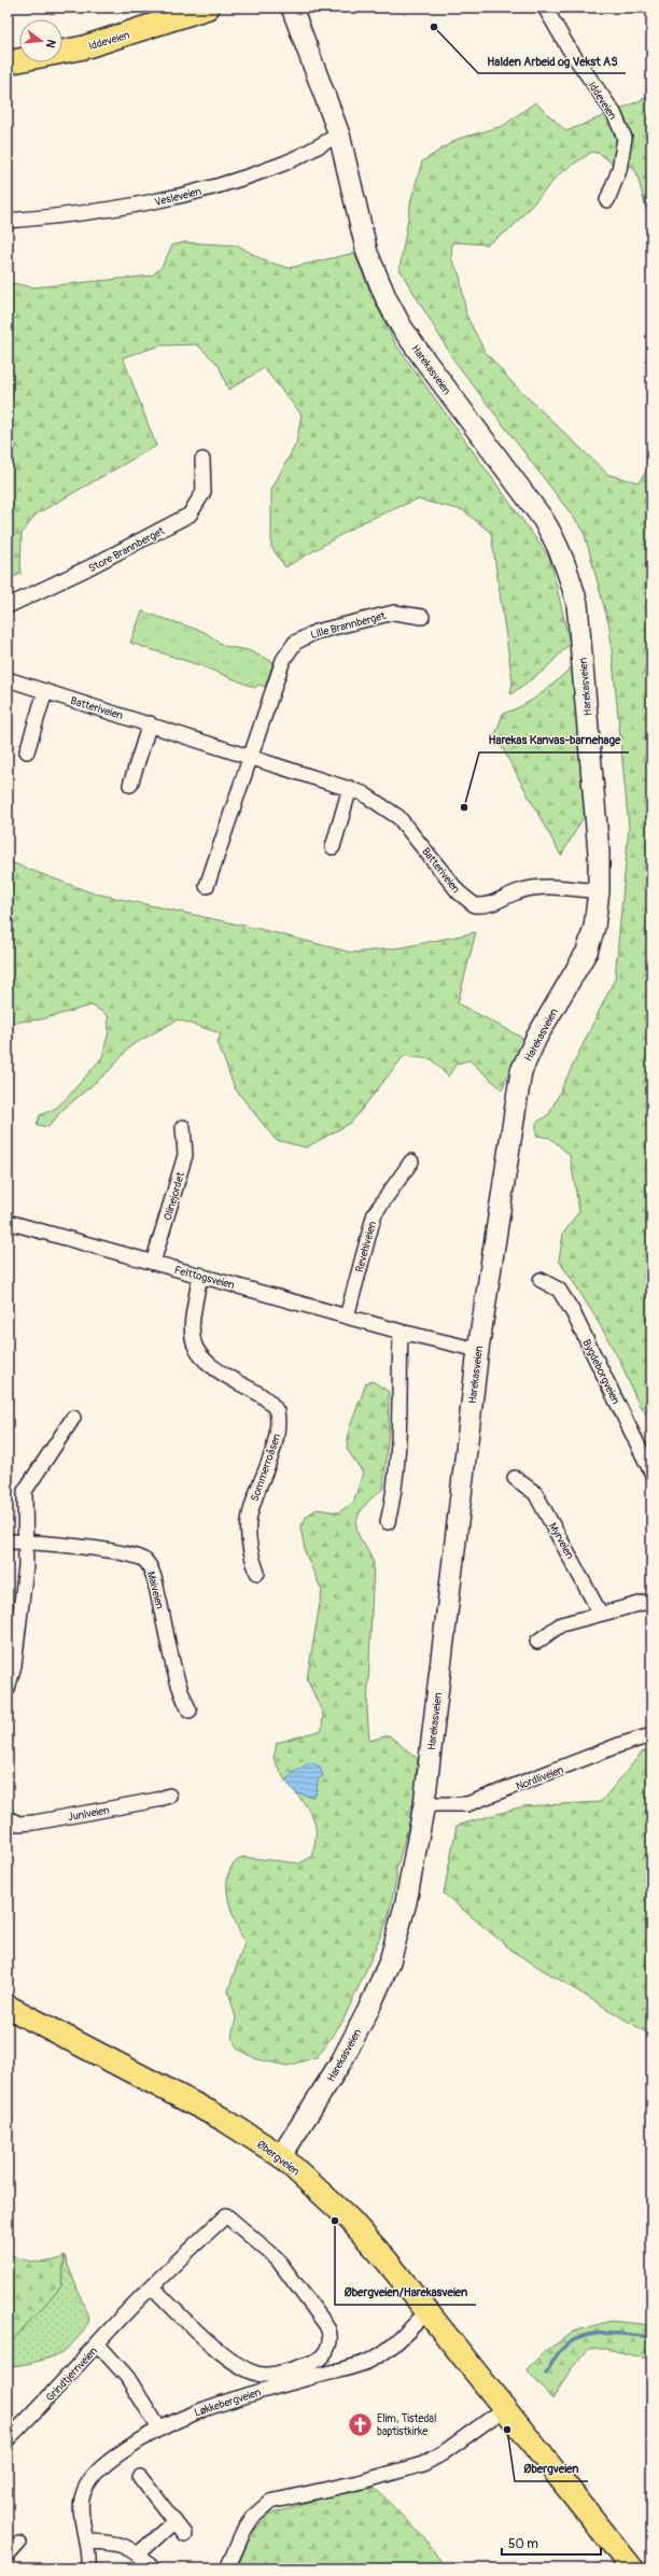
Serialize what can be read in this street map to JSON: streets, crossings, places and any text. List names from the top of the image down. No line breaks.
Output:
{"streets":{"main road":["Iddeveien","Øbergveien"],"street":["Vesleveien","Harekasveien","Store Brannberget","Lille Brannberget","Batteriveien","Olinejordet","Revehiveien","Felttogsveien","Bygdeborgveien","Sommerroåsen","Myrveien","Maiveien","Nordliveien","Juniveien","Grindtjernveien","Løkkebergveien"]},"crossings":[["Vesleveien","Harekasveien"],["Harekasveien","Batteriveien"],["Harekasveien","Felttogsveien"],["Harekasveien","Nordliveien"],["Harekasveien","Øbergveien"],["Lille Brannberget","Batteriveien"],["Olinejordet","Felttogsveien"],["Revehiveien","Felttogsveien"],["Felttogsveien","Sommerroåsen"],["Øbergveien","Løkkebergveien"],["Grindtjernveien","Løkkebergveien"]],"places":{"other":["Halden Arbeid og Vekst AS","Harekas Kanvas-barnehage","Øbergveien/Harekasveien","Øbergveien"],"church":["Elim, Tistedal baptistkirke"]},"scale_bar":"50 m","north":"right"}
